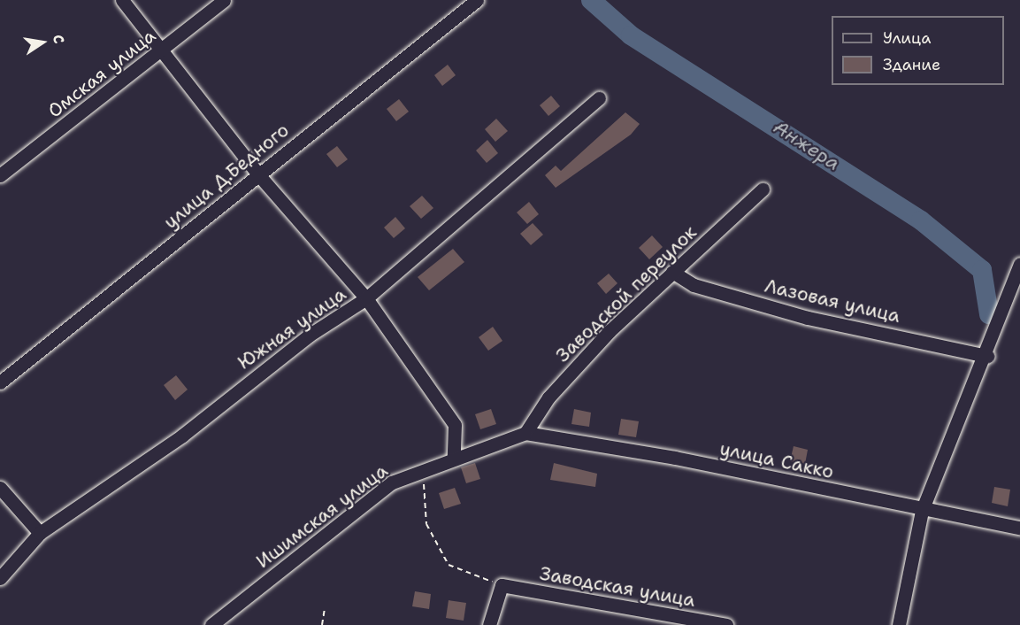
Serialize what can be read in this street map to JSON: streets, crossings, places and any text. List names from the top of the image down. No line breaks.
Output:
{"streets":{"street":["Омская улица","улица Д.Бедного","Заводской переулок","Лазовая улица","Южная улица","улица Сакко","Ишимская улица","Заводская улица"]},"crossings":[["Заводской переулок","Лазовая улица"],["Заводской переулок","улица Сакко"],["Заводской переулок","Ишимская улица"],["улица Сакко","Ишимская улица"]],"water":["Анжера"],"legend":["Улица","Здание"],"north":"right"}
